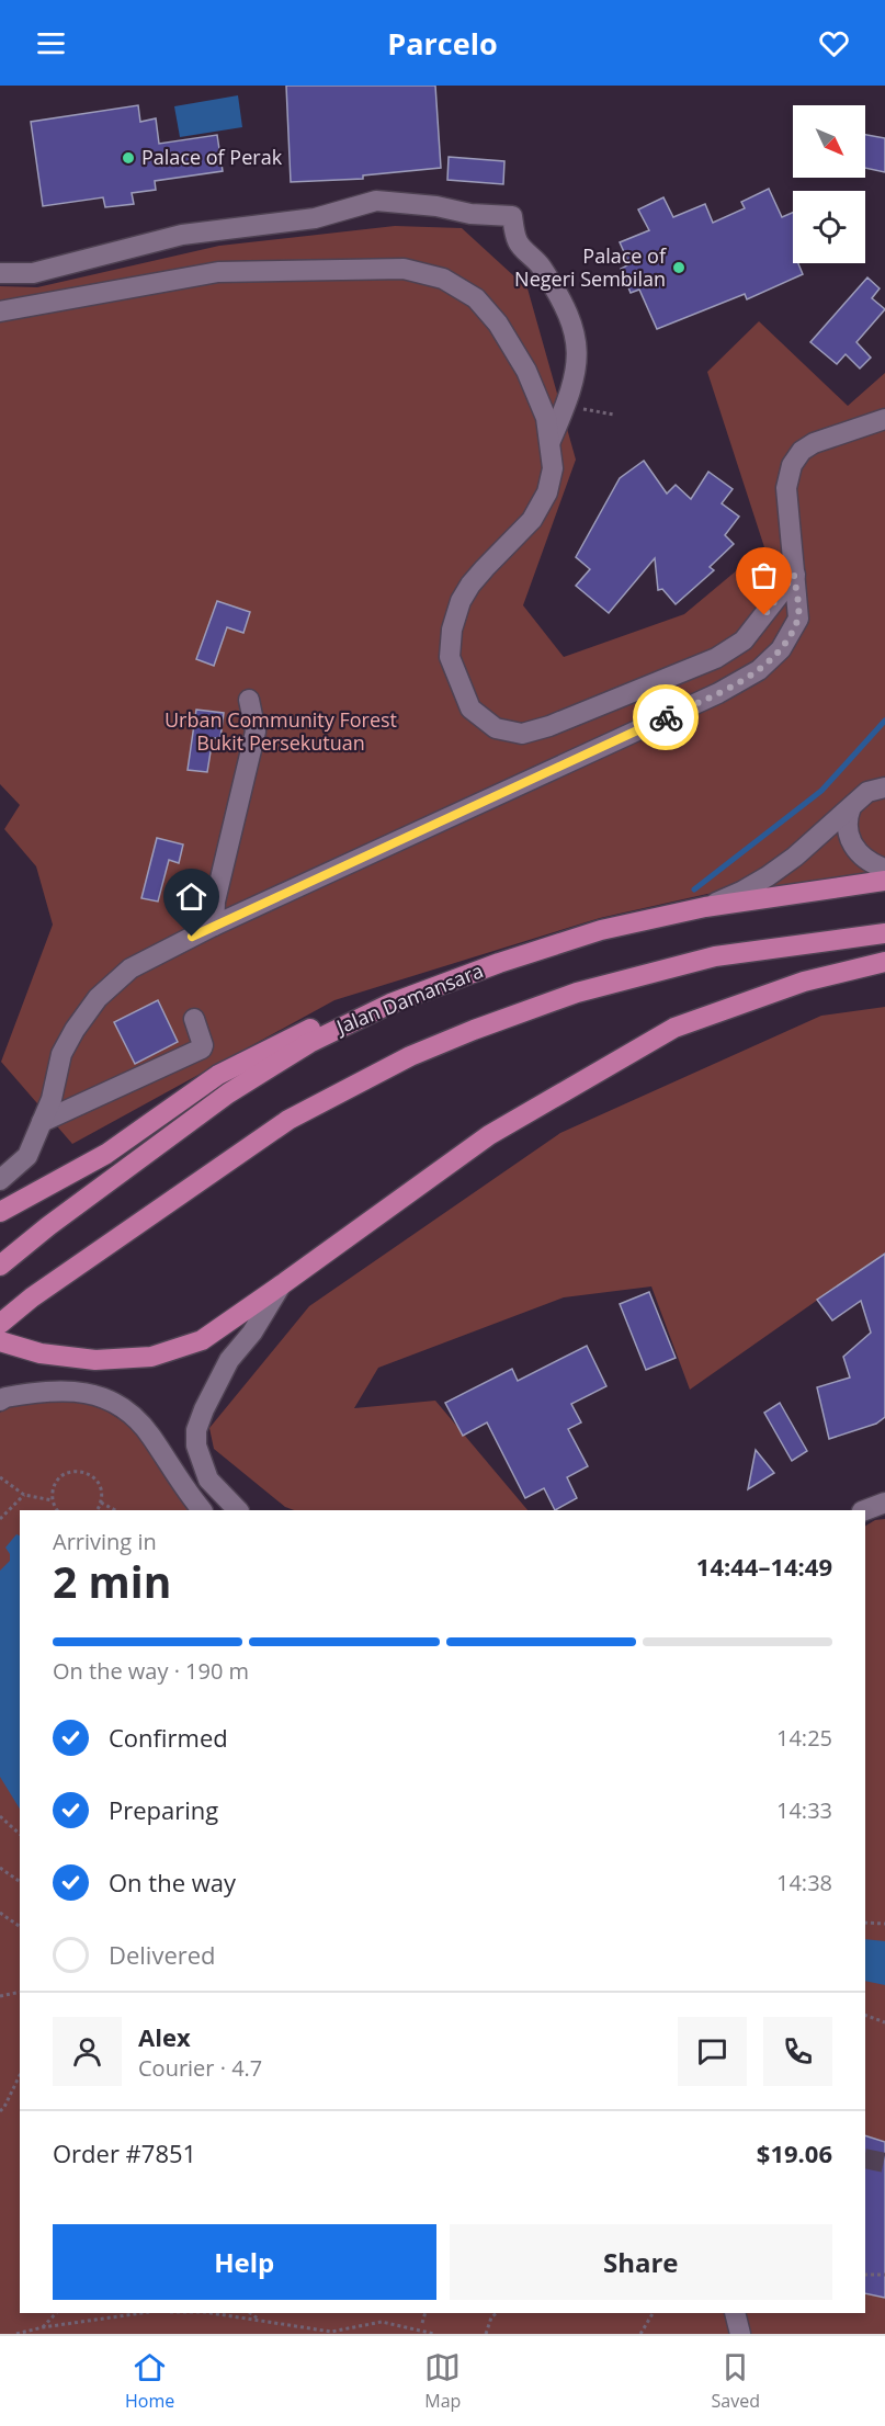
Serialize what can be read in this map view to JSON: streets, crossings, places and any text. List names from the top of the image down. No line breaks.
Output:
{"streets":{"main road":["Jalan Damansara"]},"parks":["Urban Community Forest Bukit Persekutuan"],"places":["Palace of Perak","Palace of Negeri Sembilan"],"north":"bottom right","page":{"header":"Parcelo","heading":["2 min","Arriving in","14:44–14:49"],"panel":["Alex","Courier · 4.7","Order #7851","$19.06"],"bar":"On the way · 190 m","list":[["Confirmed","14:25"],["Preparing","14:33"],["On the way","14:38"],"Delivered"],"buttons":["Help","Share"],"tabs":["Home","Map","Saved"]}}
